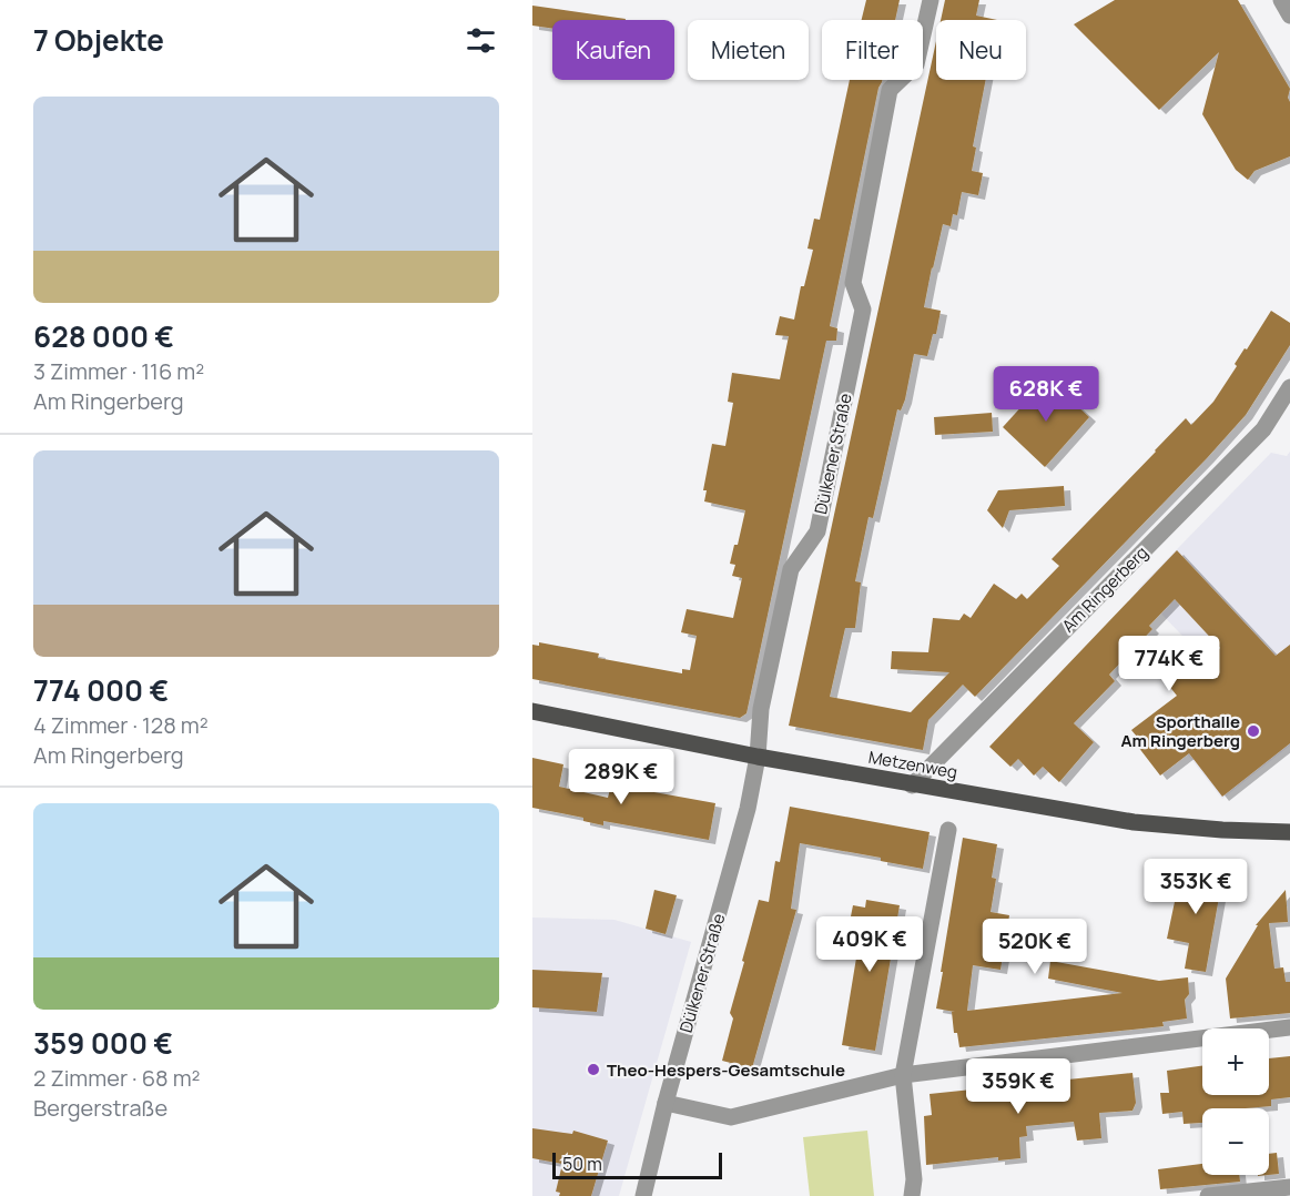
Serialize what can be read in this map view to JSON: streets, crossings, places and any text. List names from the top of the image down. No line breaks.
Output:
{"streets":{"main road":["Metzenweg"],"street":["Dülkener Straße","Am Ringerberg"]},"crossings":[["Dülkener Straße","Metzenweg"],["Am Ringerberg","Metzenweg"]],"places":["Sporthalle Am Ringerberg","Theo-Hespers-Gesamtschule"],"scale_bar":"50 m","page":{"heading":"7 Objekte","chip":["Kaufen","Mieten","Filter","Neu"],"list":[{"name":"628 000 €","note":"3 Zimmer · 116 m² · Am Ringerberg"},{"name":"774 000 €","note":"4 Zimmer · 128 m² · Am Ringerberg"},{"name":"359 000 €","note":"2 Zimmer · 68 m² · Bergerstraße"}],"price":["628K €","774K €","289K €","353K €","409K €","520K €","359K €"],"map_buttons":["+","−"],"scale":"50 m"}}
